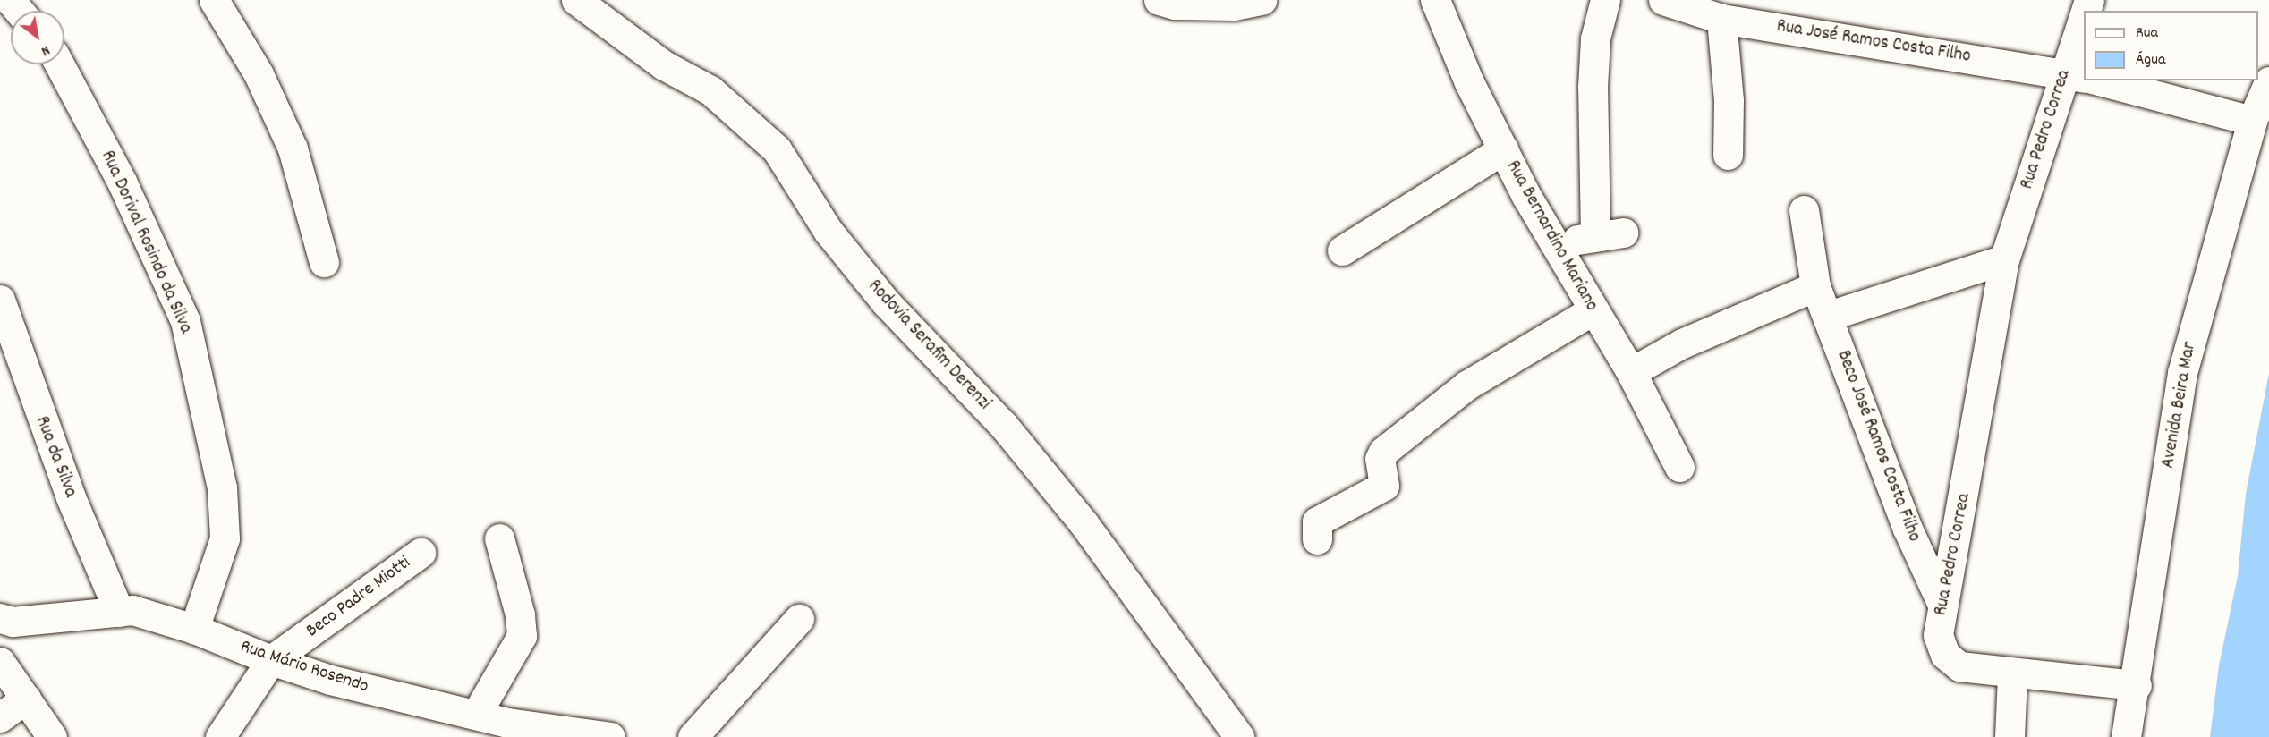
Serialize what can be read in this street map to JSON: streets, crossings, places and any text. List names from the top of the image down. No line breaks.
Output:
{"streets":{"street":["Rua José Ramos Costa Filho","Rua Pedro Correa","Rua Bernardino Mariano","Rua Dorival Rosindo da Silva","Rodovia Serafim Derenzi","Avenida Beira Mar","Beco José Ramos Costa Filho","Rua da Silva","Beco Padre Miotti","Rua Mário Rosendo"]},"crossings":[["Rua José Ramos Costa Filho","Rua Pedro Correa"],["Rua José Ramos Costa Filho","Avenida Beira Mar"],["Rua Pedro Correa","Avenida Beira Mar"],["Rua Pedro Correa","Beco José Ramos Costa Filho"],["Rua Dorival Rosindo da Silva","Rua Mário Rosendo"],["Rua da Silva","Rua Mário Rosendo"],["Beco Padre Miotti","Rua Mário Rosendo"]],"legend":["Rua","Água"],"north":"bottom right"}
